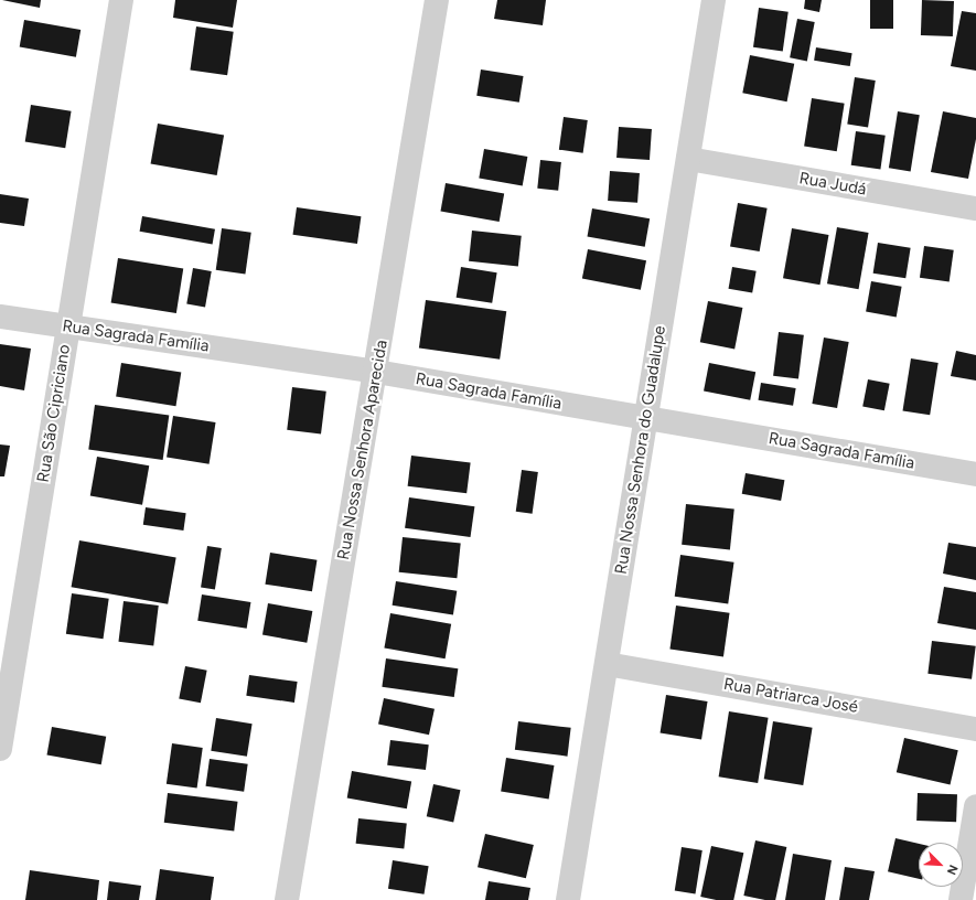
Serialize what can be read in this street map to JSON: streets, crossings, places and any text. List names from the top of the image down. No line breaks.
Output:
{"streets":{"street":["Rua Judá","Rua Sagrada Família","Rua São Cipriciano","Rua Nossa Senhora Aparecida","Rua Nossa Senhora do Guadalupe","Rua Patriarca José"]},"crossings":[["Rua Judá","Rua Nossa Senhora do Guadalupe"],["Rua Sagrada Família","Rua São Cipriciano"],["Rua Sagrada Família","Rua Nossa Senhora Aparecida"],["Rua Sagrada Família","Rua Nossa Senhora do Guadalupe"],["Rua Nossa Senhora do Guadalupe","Rua Patriarca José"]],"north":"bottom right"}
